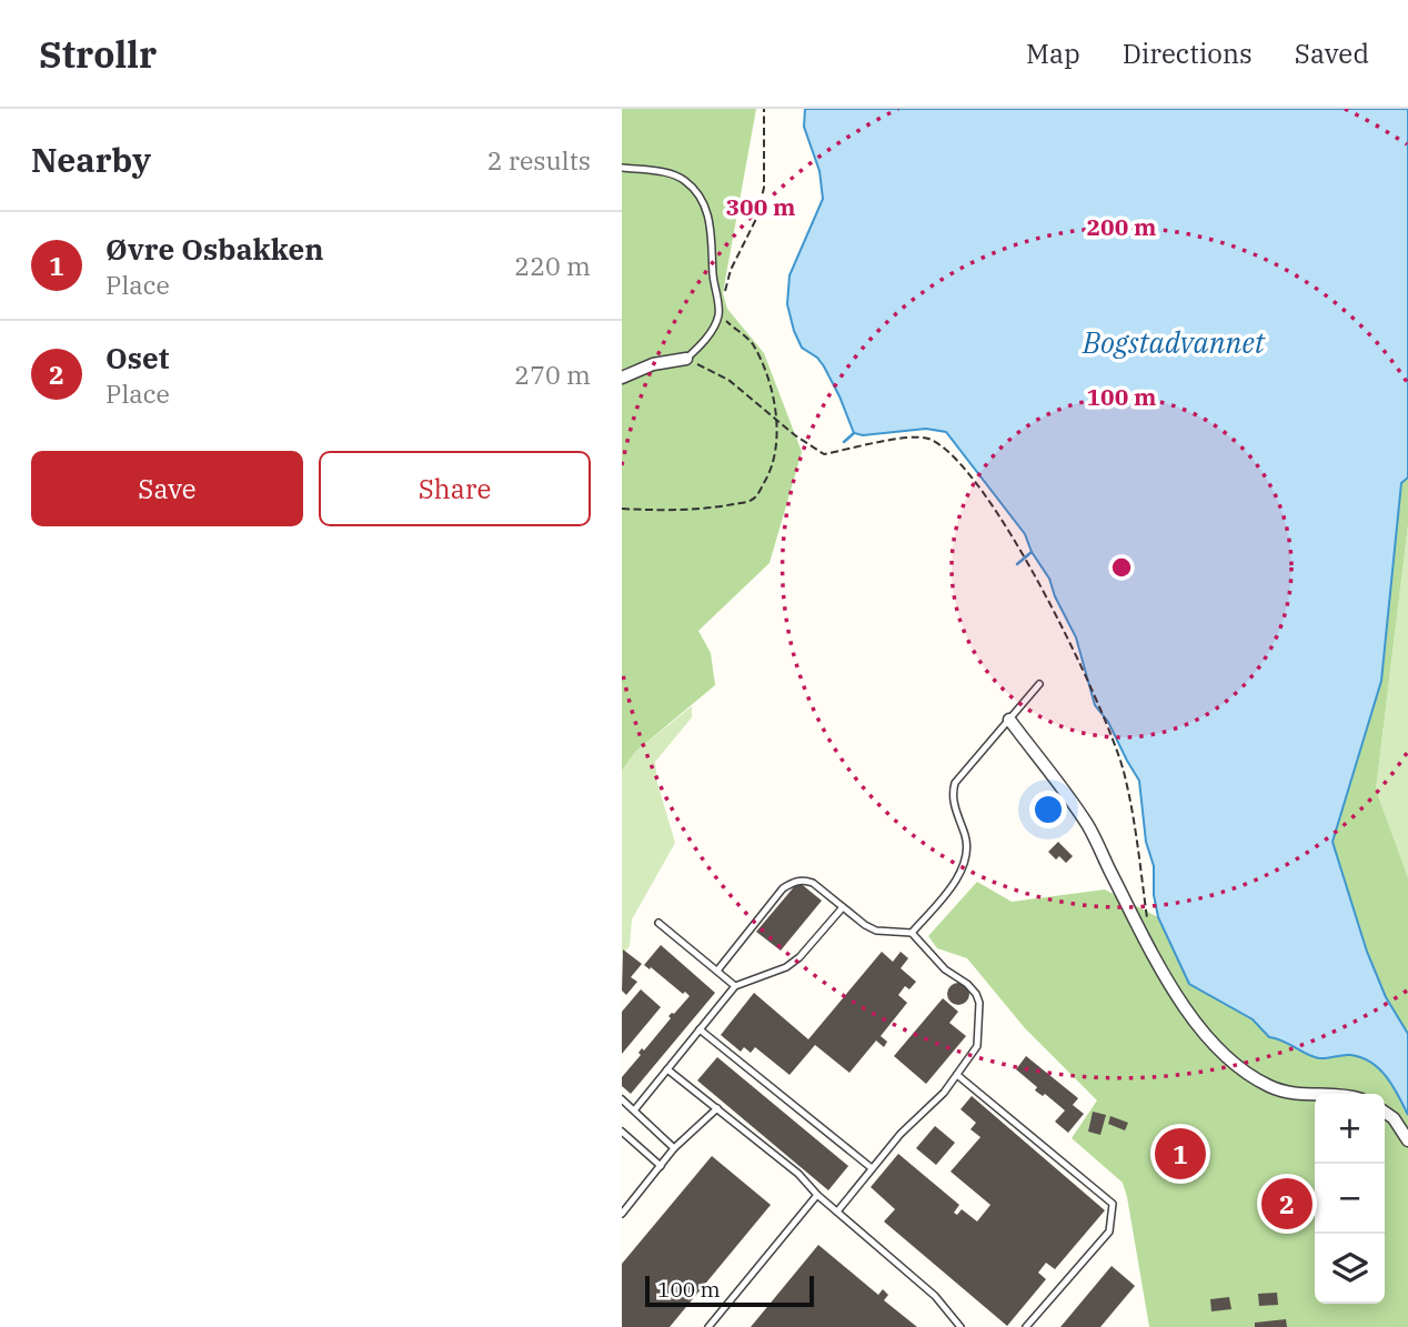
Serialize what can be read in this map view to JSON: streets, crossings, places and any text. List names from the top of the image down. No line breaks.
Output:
{"water":["Bogstadvannet"],"scale_bar":"100 m","page":{"header":"Strollr","nav":["Map","Directions","Saved"],"heading":["Nearby","2 results"],"list":[{"mark":"1","name":"Øvre Osbakken","note":"Place","value":"220 m"},{"mark":"2","name":"Oset","note":"Place","value":"270 m"}],"buttons":["Save","Share"],"map_buttons":["+","−"],"pins":["1","2"],"scale":"100 m"},"rings":["300 m","200 m","100 m"]}
